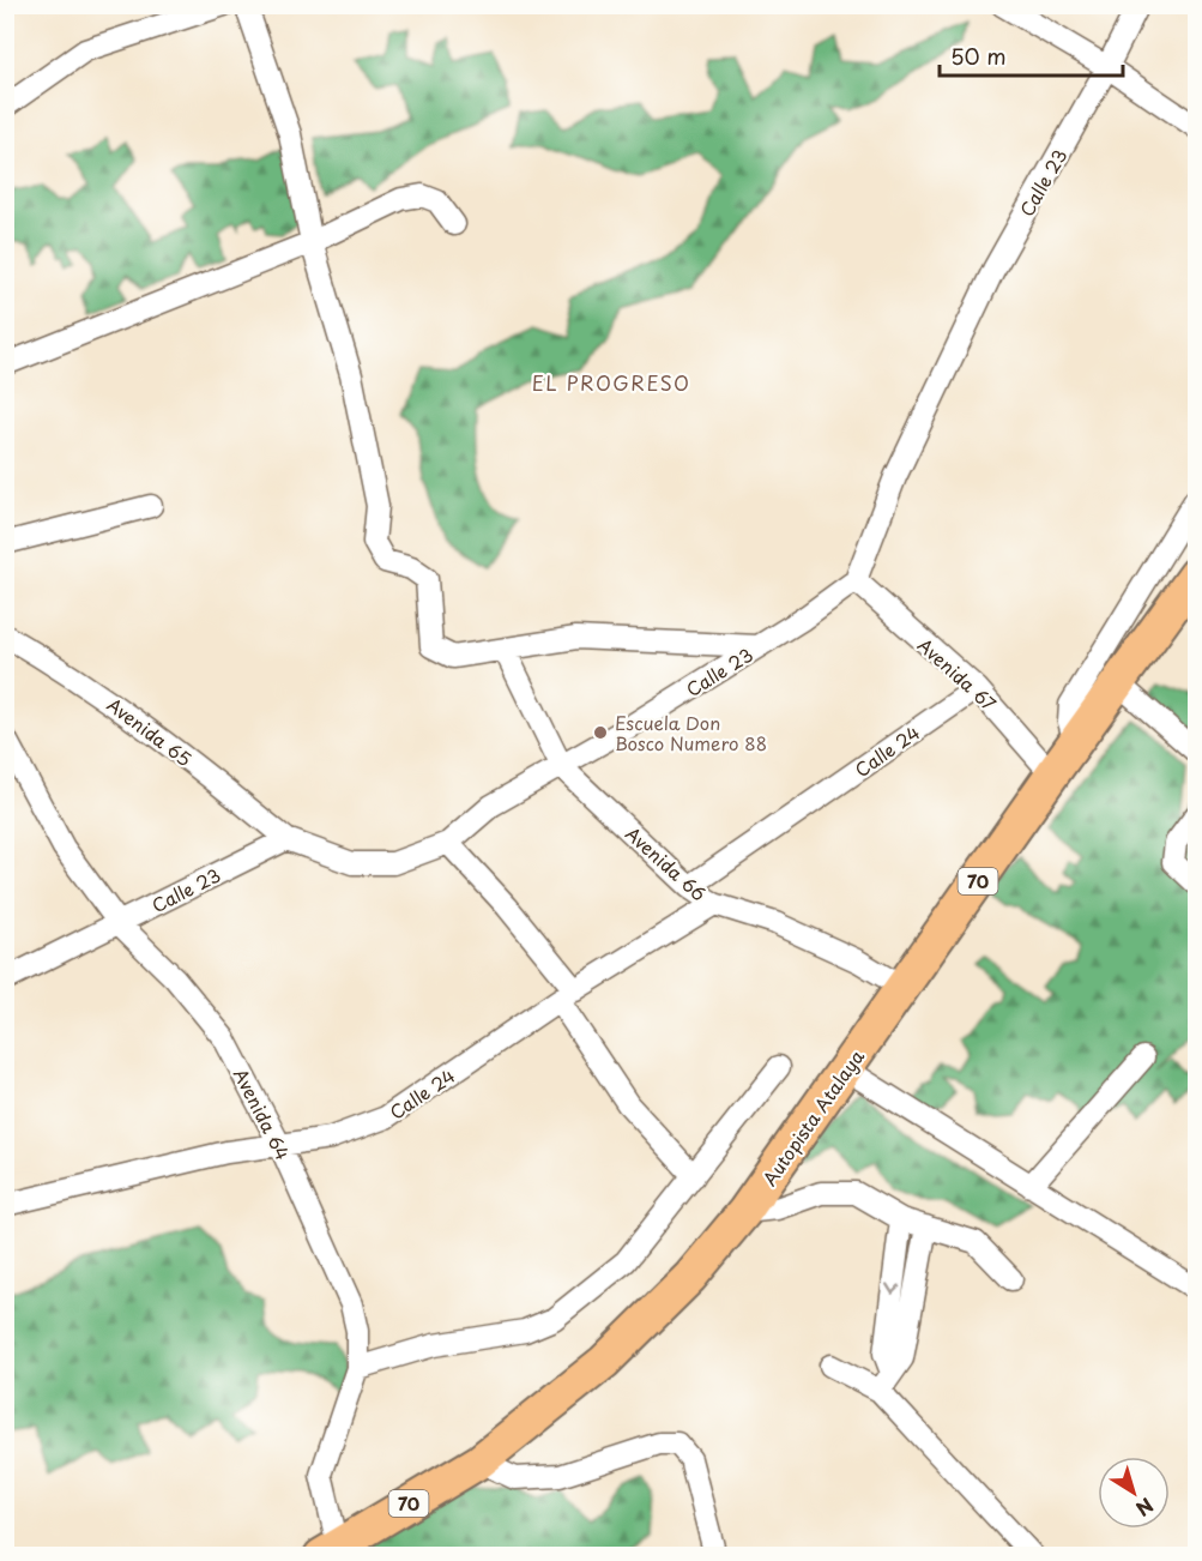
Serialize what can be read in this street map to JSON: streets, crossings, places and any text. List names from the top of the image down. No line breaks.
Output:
{"streets":{"main road":["70","Autopista Atalaya"],"street":["Calle 23","Avenida 67","Avenida 65","Calle 24","Avenida 66","Avenida 64"]},"crossings":[["Calle 23","Avenida 67"],["Calle 23","Avenida 65"],["Calle 23","Avenida 66"],["Calle 23","Avenida 64"],["Avenida 67","Calle 24"],["Avenida 67","Autopista Atalaya"],["Calle 24","Avenida 66"],["Calle 24","Avenida 64"],["Avenida 66","Autopista Atalaya"],["Avenida 64","Autopista Atalaya"]],"districts":["EL PROGRESO"],"places":["Escuela Don Bosco Numero 88"],"scale_bar":"50 m","north":"bottom right"}
